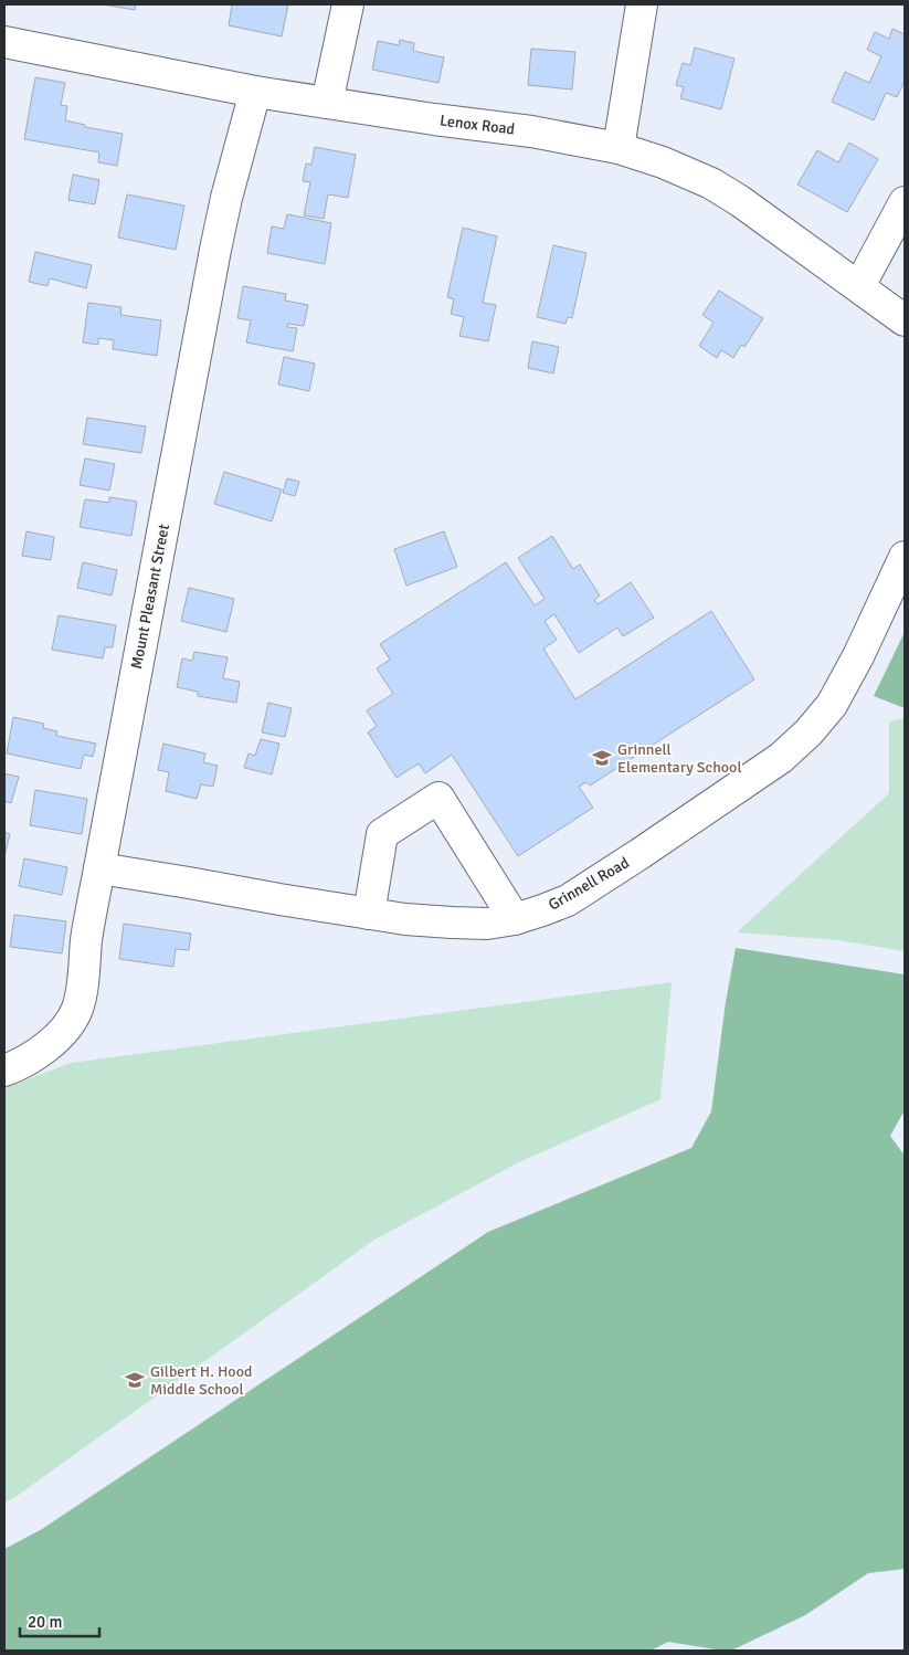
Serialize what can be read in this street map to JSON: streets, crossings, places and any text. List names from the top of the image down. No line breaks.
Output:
{"streets":{"street":["Lenox Road","Mount Pleasant Street","Grinnell Road"]},"crossings":[["Lenox Road","Mount Pleasant Street"],["Mount Pleasant Street","Grinnell Road"]],"places":{"school or university":["Grinnell Elementary School","Gilbert H. Hood Middle School"]},"scale_bar":"20 m"}
